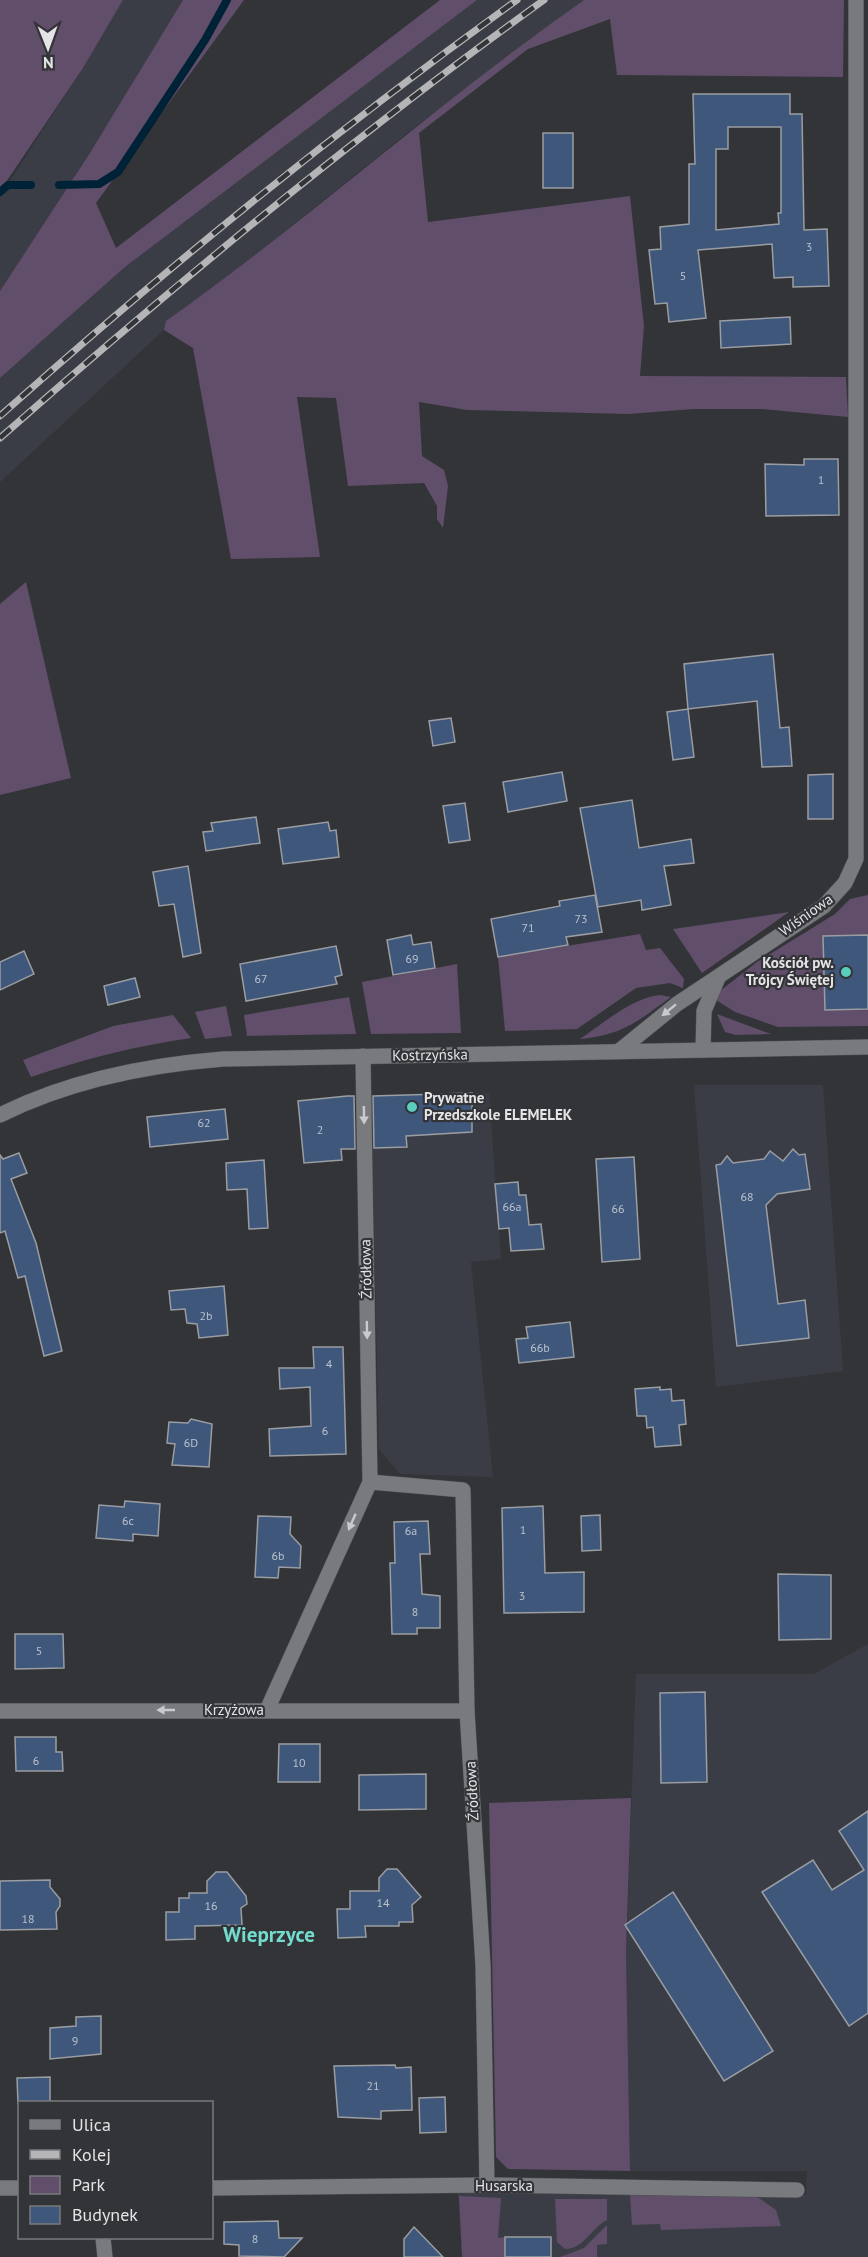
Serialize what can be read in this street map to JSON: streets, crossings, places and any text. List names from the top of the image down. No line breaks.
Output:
{"streets":{"street":["Wiśniowa","Kostrzyńska","Źródłowa","Krzyżowa","Husarska"]},"crossings":[["Wiśniowa","Kostrzyńska"],["Kostrzyńska","Źródłowa"],["Źródłowa","Krzyżowa"],["Źródłowa","Husarska"]],"one_way":["Źródłowa","Krzyżowa"],"districts":["Wieprzyce"],"places":["Kościół pw. Trójcy Świętej","Prywatne Przedszkole ELEMELEK"],"house_numbers":["3","5","1","73","71","69","67","62","2","68","66a","66","2b","66b","4","6","6D","6c","1","6a","6b","3","8","5","6","10","14","16","18","9","21","8"],"legend":["Ulica","Kolej","Park","Budynek"],"north":"bottom"}
